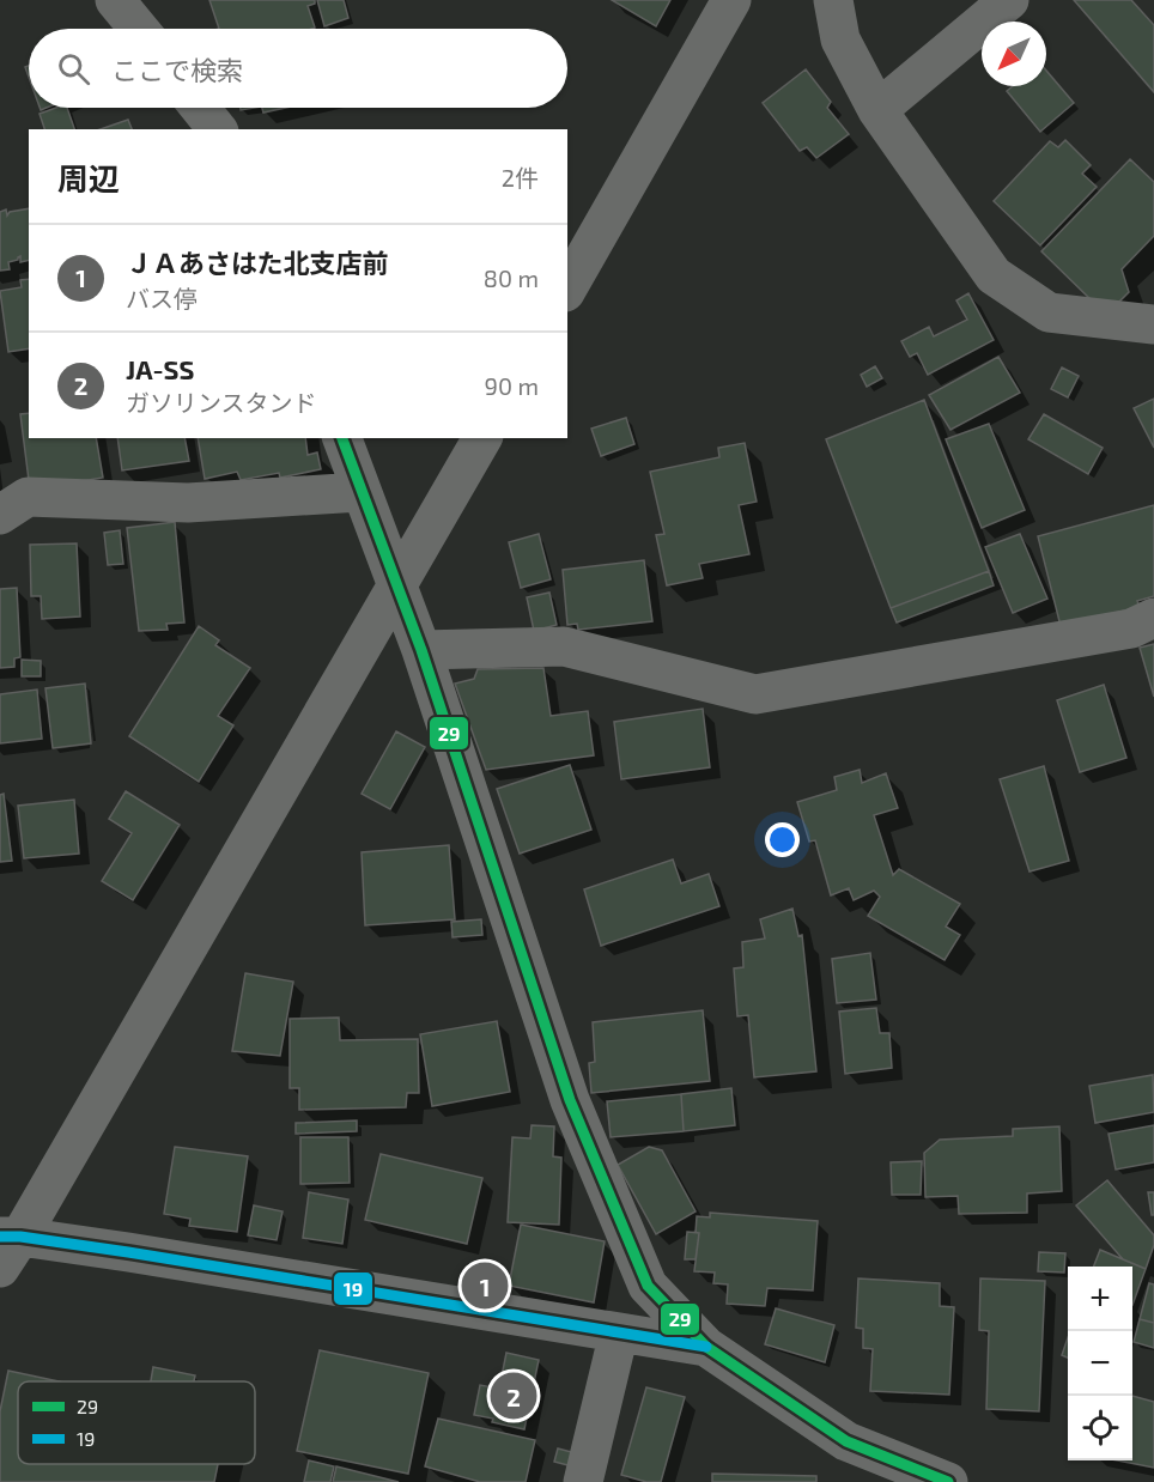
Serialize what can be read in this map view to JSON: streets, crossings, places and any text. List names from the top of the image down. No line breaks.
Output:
{"lines":["transit line 29","transit line 19"],"legend":["29","19"],"north":"bottom left","page":{"search":"ここで検索","heading":["周辺","2件"],"list":[{"mark":"1","name":"ＪＡあさはた北支店前","note":"バス停","value":"80 m"},{"mark":"2","name":"JA-SS","note":"ガソリンスタンド","value":"90 m"}],"pins":["1","2"],"map_buttons":["+","−"]}}
